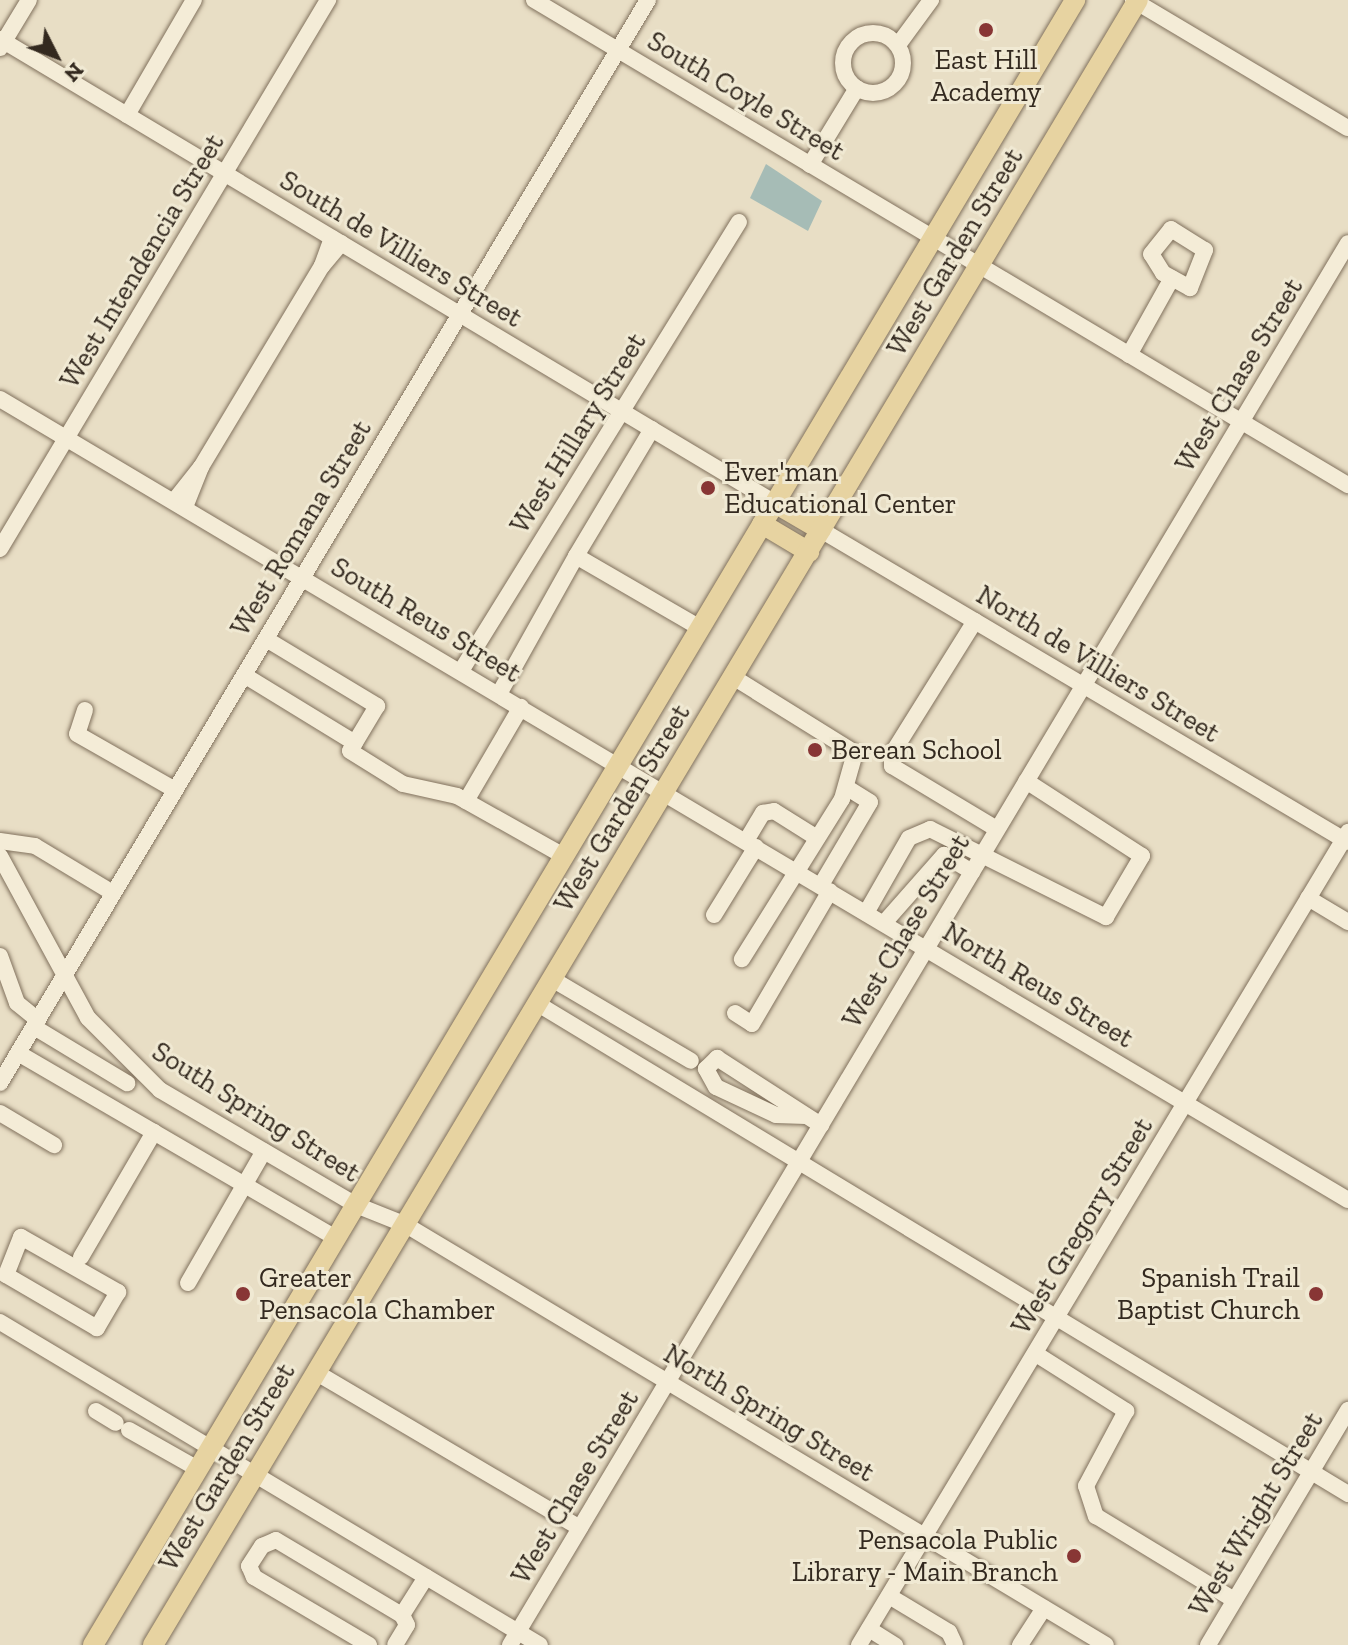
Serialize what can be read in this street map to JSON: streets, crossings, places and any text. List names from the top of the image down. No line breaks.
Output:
{"streets":{"main road":["West Garden Street"],"street":["South Coyle Street","South de Villiers Street","West Intendencia Street","West Chase Street","West Hillary Street","West Romana Street","South Reus Street","North de Villiers Street","North Reus Street","South Spring Street","West Gregory Street","North Spring Street","West Wright Street"]},"crossings":[["South Coyle Street","West Garden Street"],["South Coyle Street","West Chase Street"],["South Coyle Street","West Romana Street"],["South de Villiers Street","West Garden Street"],["South de Villiers Street","West Intendencia Street"],["South de Villiers Street","West Hillary Street"],["South de Villiers Street","West Romana Street"],["West Garden Street","South Reus Street"],["West Garden Street","North de Villiers Street"],["West Garden Street","North Reus Street"],["West Garden Street","South Spring Street"],["West Garden Street","North Spring Street"],["West Intendencia Street","South Reus Street"],["West Chase Street","North de Villiers Street"],["West Chase Street","North Reus Street"],["West Chase Street","North Spring Street"],["West Hillary Street","South Reus Street"],["West Romana Street","South Reus Street"],["West Romana Street","South Spring Street"],["South Reus Street","North Reus Street"],["North de Villiers Street","West Gregory Street"],["North Reus Street","West Gregory Street"],["South Spring Street","North Spring Street"],["West Gregory Street","North Spring Street"]],"places":["East Hill Academy","Ever'man Educational Center","Berean School","Greater Pensacola Chamber","Spanish Trail Baptist Church","Pensacola Public Library - Main Branch"],"north":"bottom right"}
